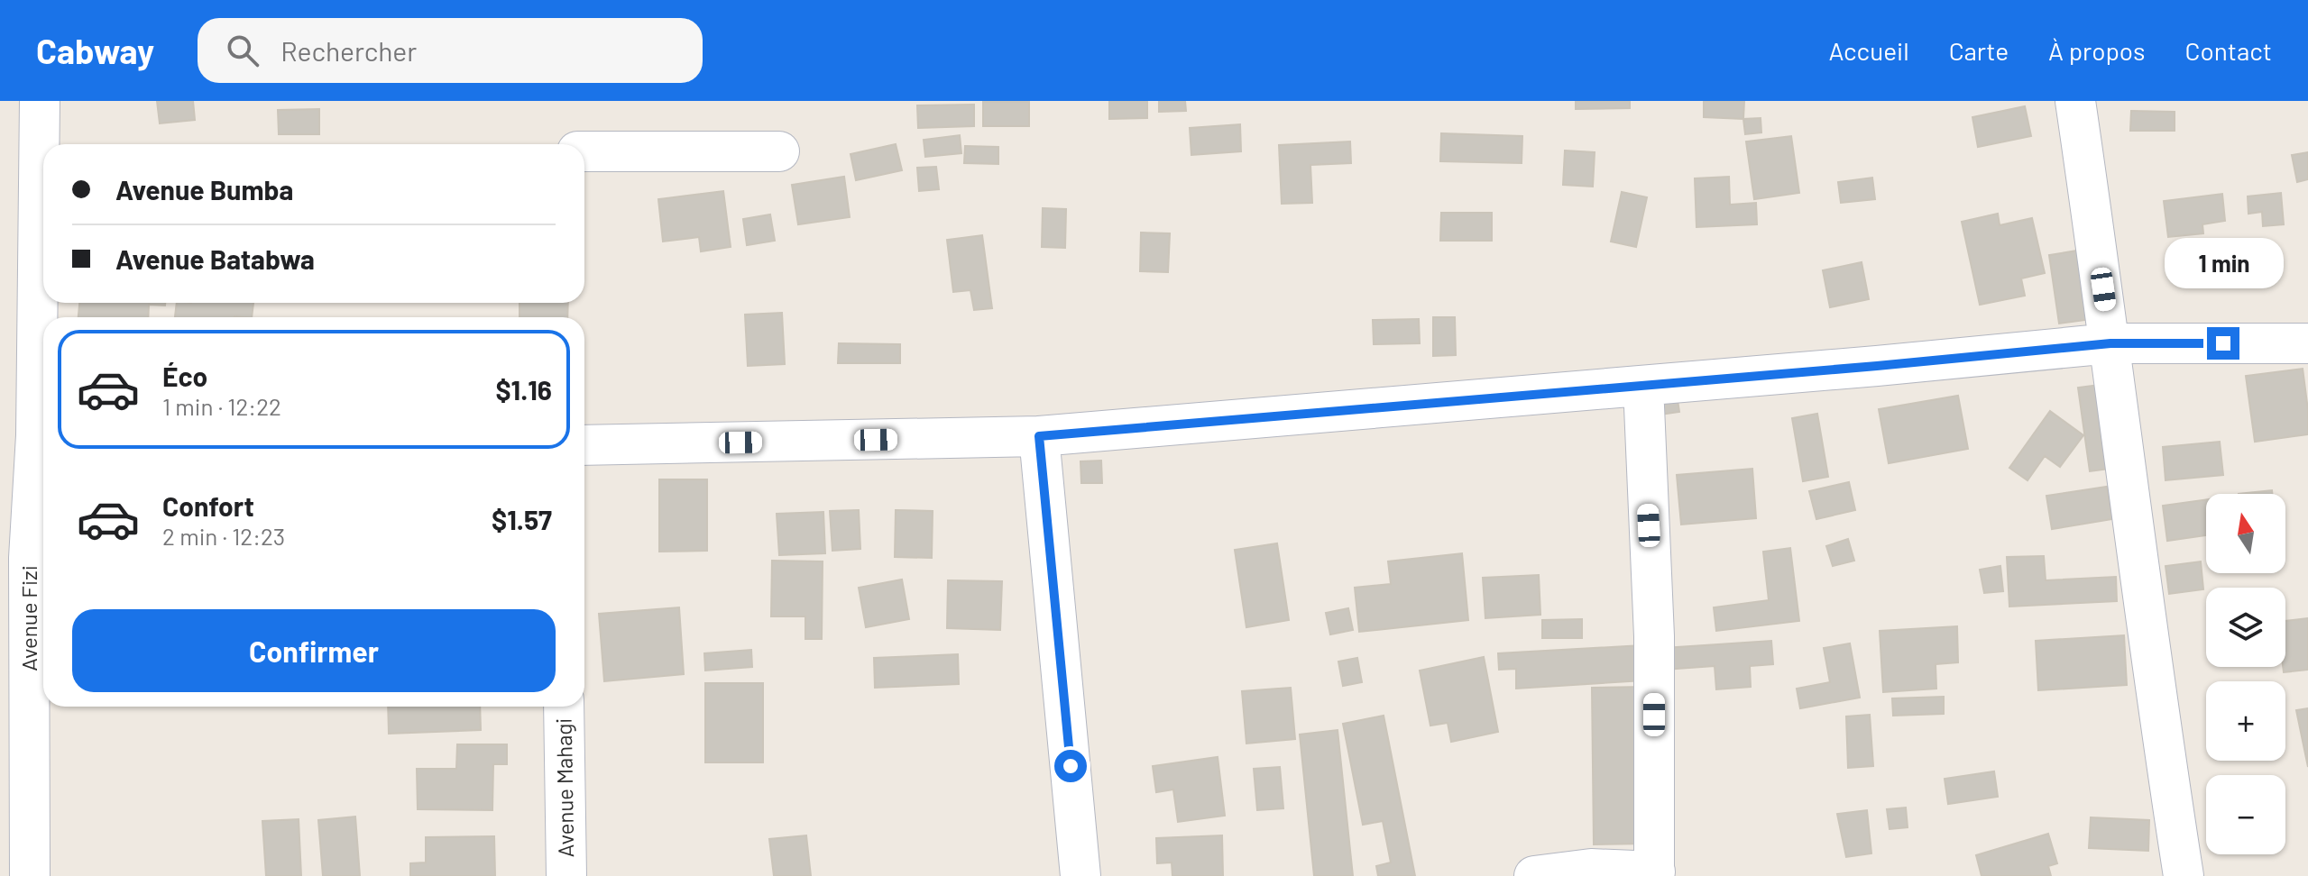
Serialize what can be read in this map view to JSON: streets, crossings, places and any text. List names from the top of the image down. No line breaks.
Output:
{"streets":{"street":["Avenue Fizi","Avenue Mahagi"]},"north":"top","page":{"header":"Cabway","search":"Rechercher","nav":["Accueil","Carte","À propos","Contact"],"banner":["Avenue Bumba","Avenue Batabwa"],"bubble":"1 min","list":[{"name":"Éco","note":"1 min · 12:22","value":"$1.16"},{"name":"Confort","note":"2 min · 12:23","value":"$1.57"}],"map_buttons":["+","−"],"buttons":"Confirmer"}}
